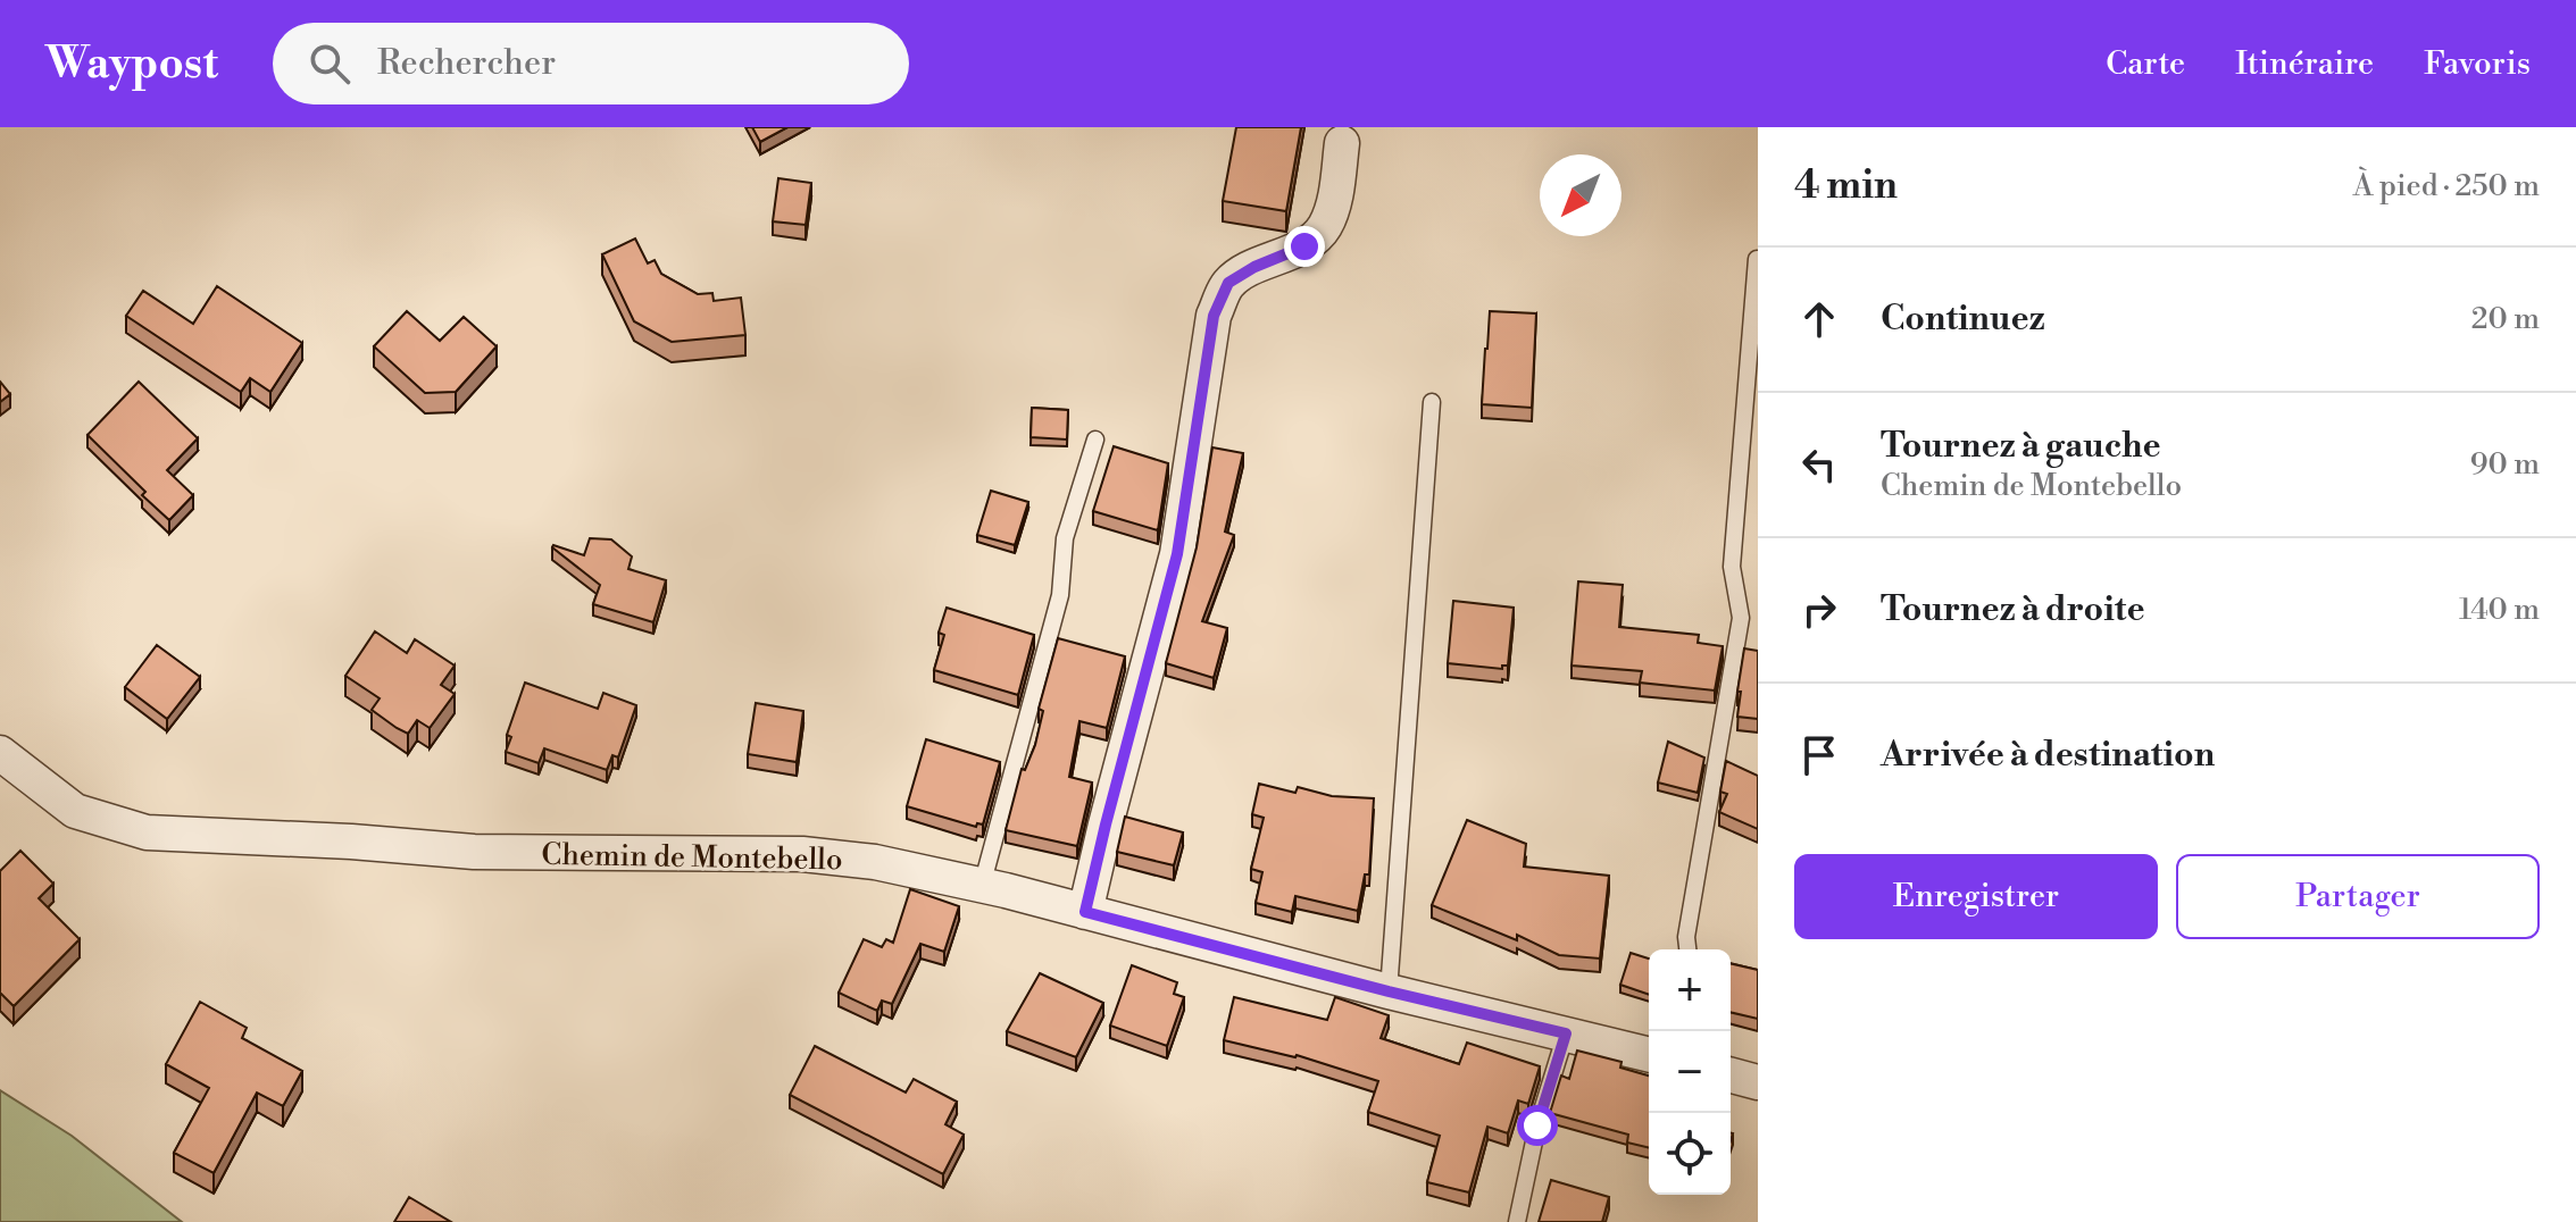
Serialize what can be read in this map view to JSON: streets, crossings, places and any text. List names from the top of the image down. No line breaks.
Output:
{"streets":{"street":["Chemin de Montebello"]},"north":"bottom left","page":{"header":"Waypost","search":"Rechercher","nav":["Carte","Itinéraire","Favoris"],"heading":["4 min","À pied · 250 m"],"list":[["Continuez","20 m"],["Tournez à gauche","Chemin de Montebello","90 m"],["Tournez à droite","140 m"],"Arrivée à destination"],"buttons":["Enregistrer","Partager"],"map_buttons":["+","−"]}}
